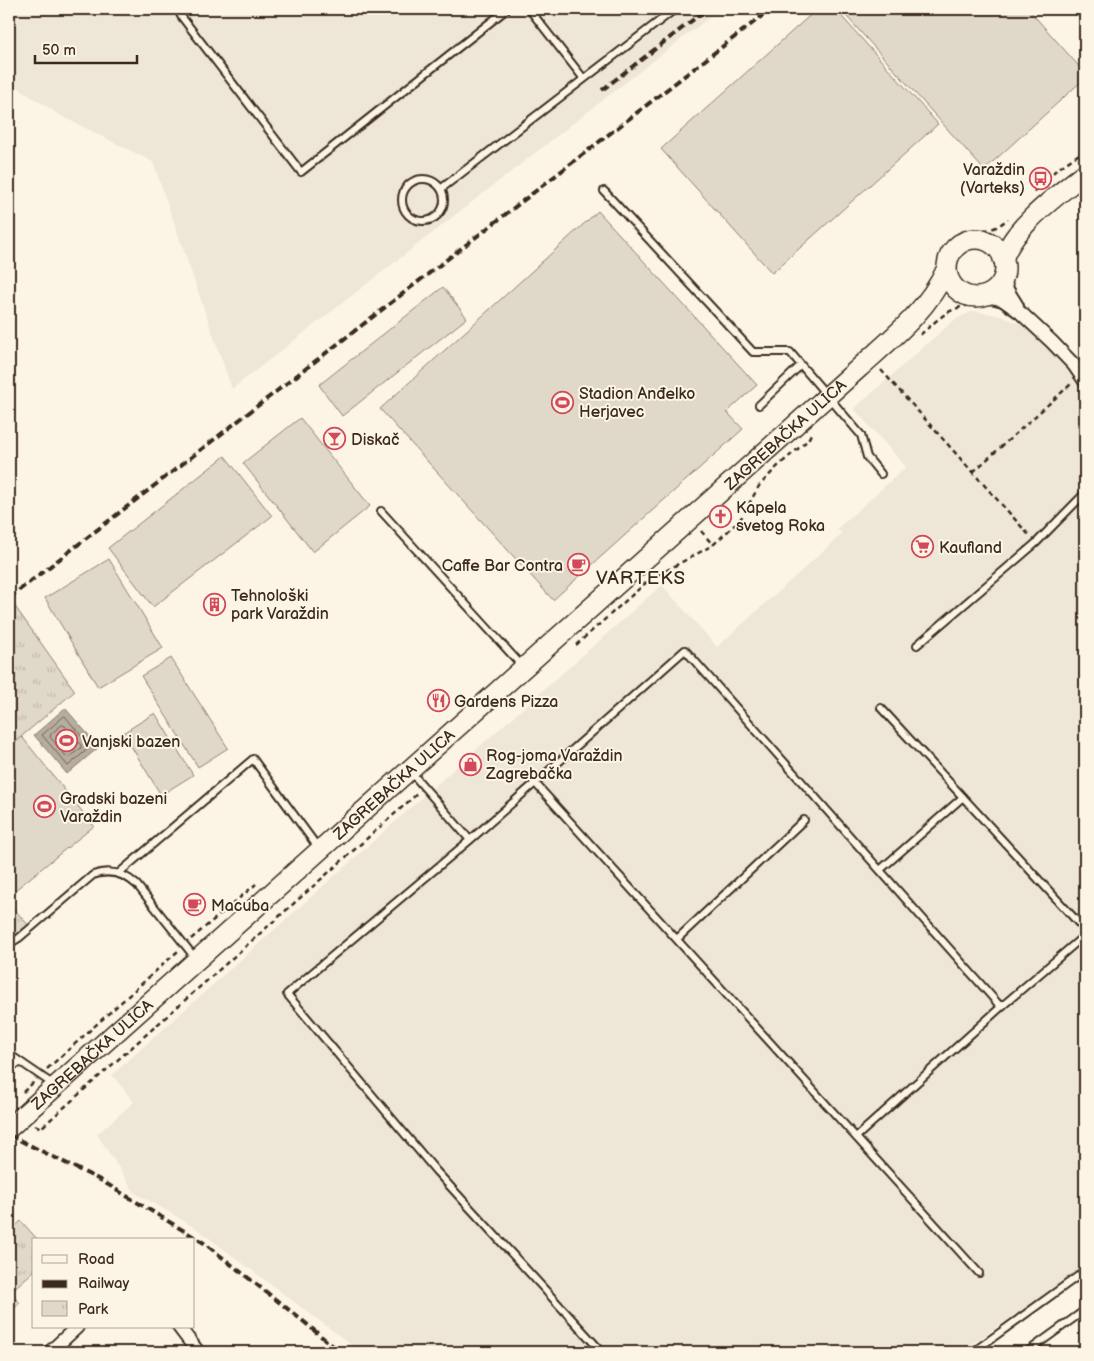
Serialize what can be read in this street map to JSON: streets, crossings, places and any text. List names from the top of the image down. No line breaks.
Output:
{"streets":{"main road":["ZAGREBAČKA ULICA"]},"districts":["VARTEKS"],"places":{"bus stop":["Varaždin (Varteks)"],"sports":["Stadion Anđelko Herjavec","Vanjski bazen","Gradski bazeni Varaždin"],"bar":["Diskač"],"church":["Kapela svetog Roka"],"supermarket":["Kaufland"],"cafe":["Caffe Bar Contra","Macuba"],"building":["Tehnološki park Varaždin"],"restaurant":["Gardens Pizza"],"shop":["Rog-joma Varaždin Zagrebačka"]},"legend":["Road","Railway","Park"],"scale_bar":"50 m"}
